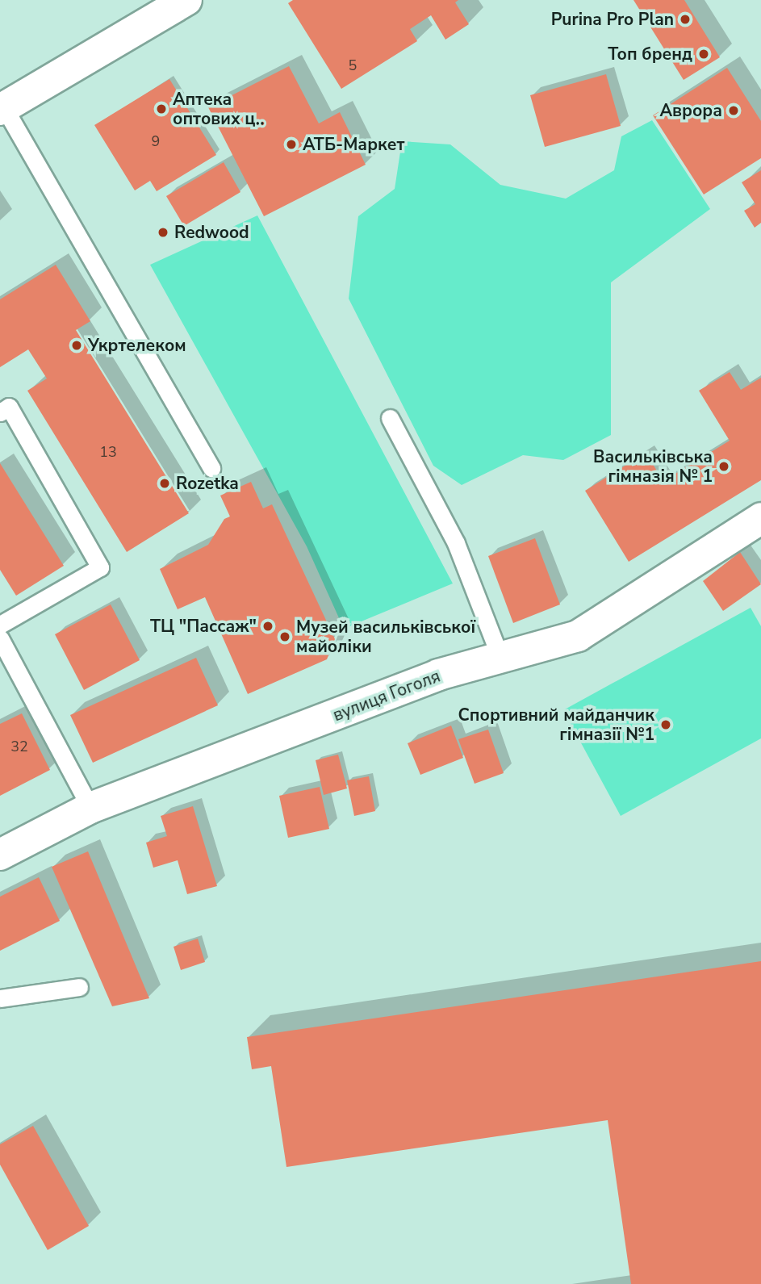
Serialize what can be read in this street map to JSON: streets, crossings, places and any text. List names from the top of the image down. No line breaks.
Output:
{"streets":{"street":["вулиця Гоголя"]},"places":["Purina Pro Plan","Топ бренд","Аптека оптових ц‥","Аврора","АТБ-Маркет","Redwood","Укртелеком","Васильківська гімназія № 1","Rozetka","ТЦ \"Пассаж\"","Музей васильківської майоліки","Спортивний майданчик гімназії №1"],"house_numbers":["5","9","13","32"]}
